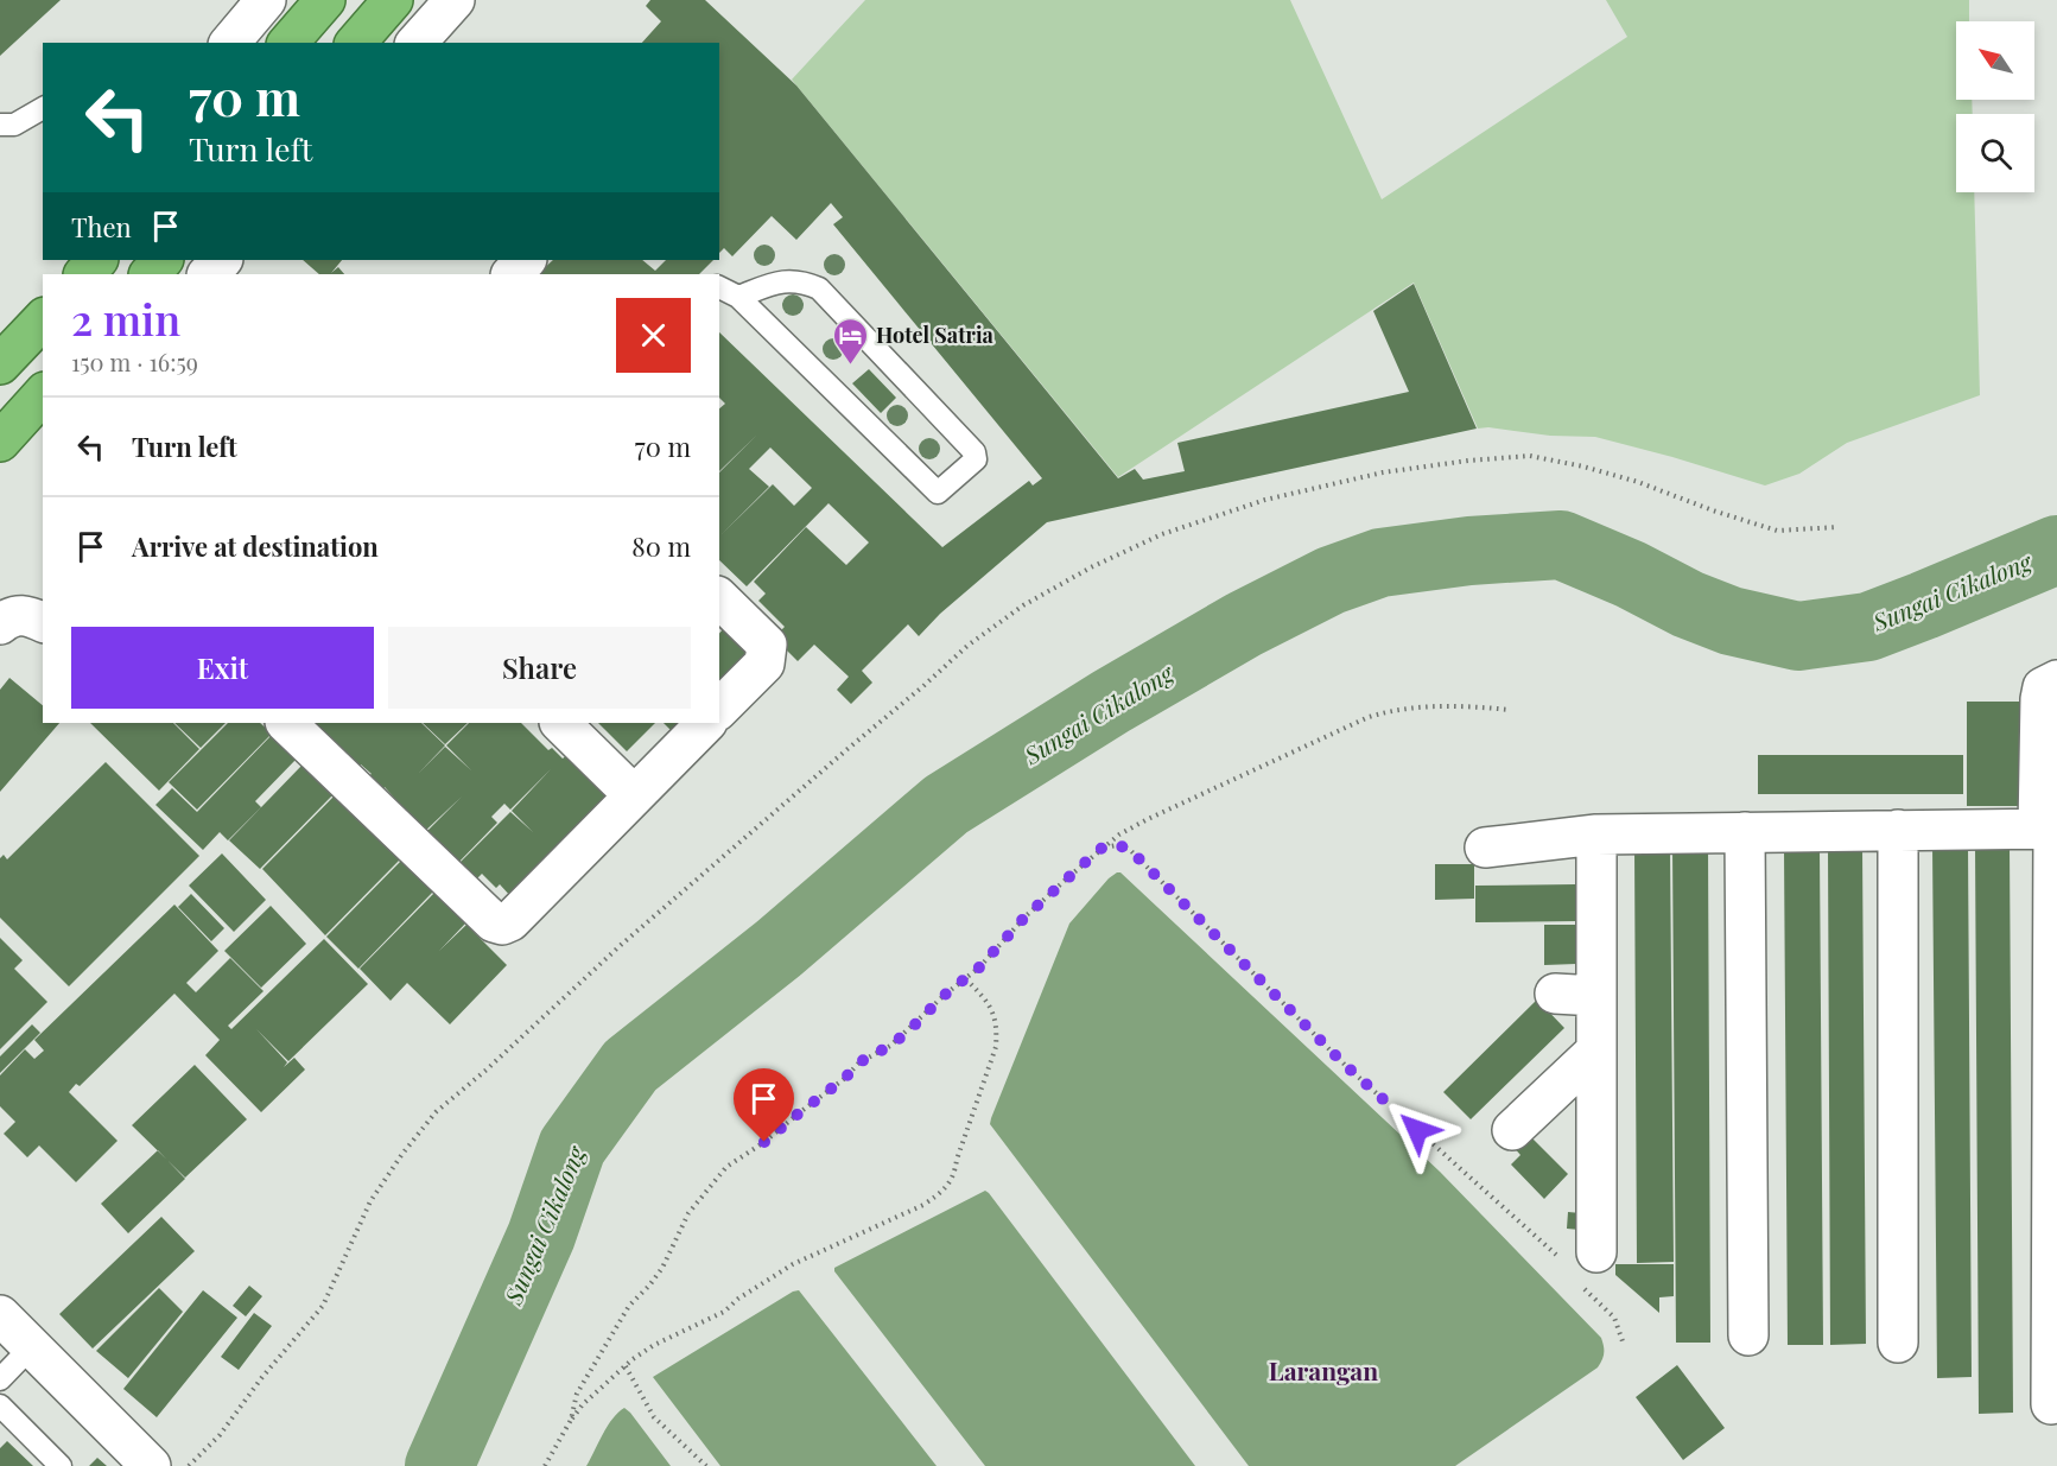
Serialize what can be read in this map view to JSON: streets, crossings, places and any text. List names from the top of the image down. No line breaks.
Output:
{"districts":["Larangan"],"water":["Sungai Cikalong"],"places":{"hotel":["Hotel Satria"]},"north":"top left","page":{"turn":["70 m","Turn left"],"then":"Then","heading":["2 min","150 m · 16:59"],"list":[{"name":"Turn left","value":"70 m"},{"name":"Arrive at destination","value":"80 m"}],"buttons":["Exit","Share"]}}
